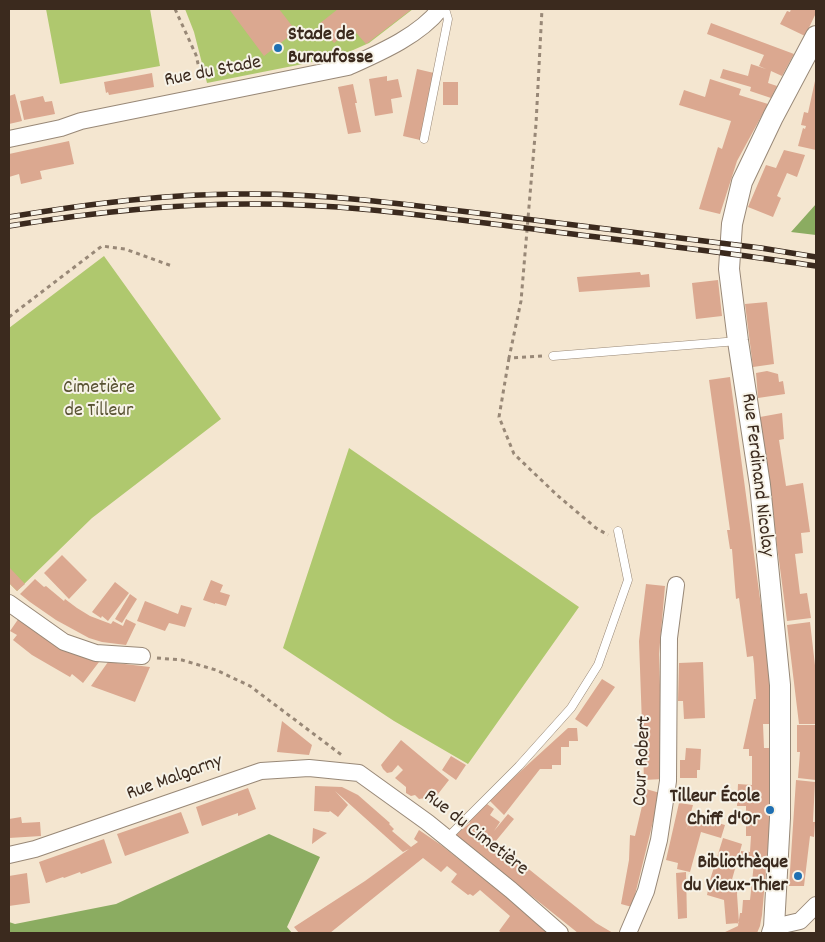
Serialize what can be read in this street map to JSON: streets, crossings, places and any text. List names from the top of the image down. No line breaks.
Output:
{"streets":{"street":["Rue du Stade","Rue Ferdinand Nicolay","Cour Robert","Rue Malgarny","Rue du Cimetière"]},"crossings":[["Rue Malgarny","Rue du Cimetière"]],"parks":["Cimetière de Tilleur"],"places":["Stade de Buraufosse","Tilleur École Chiff d'Or","Bibliothèque du Vieux-Thier"]}
